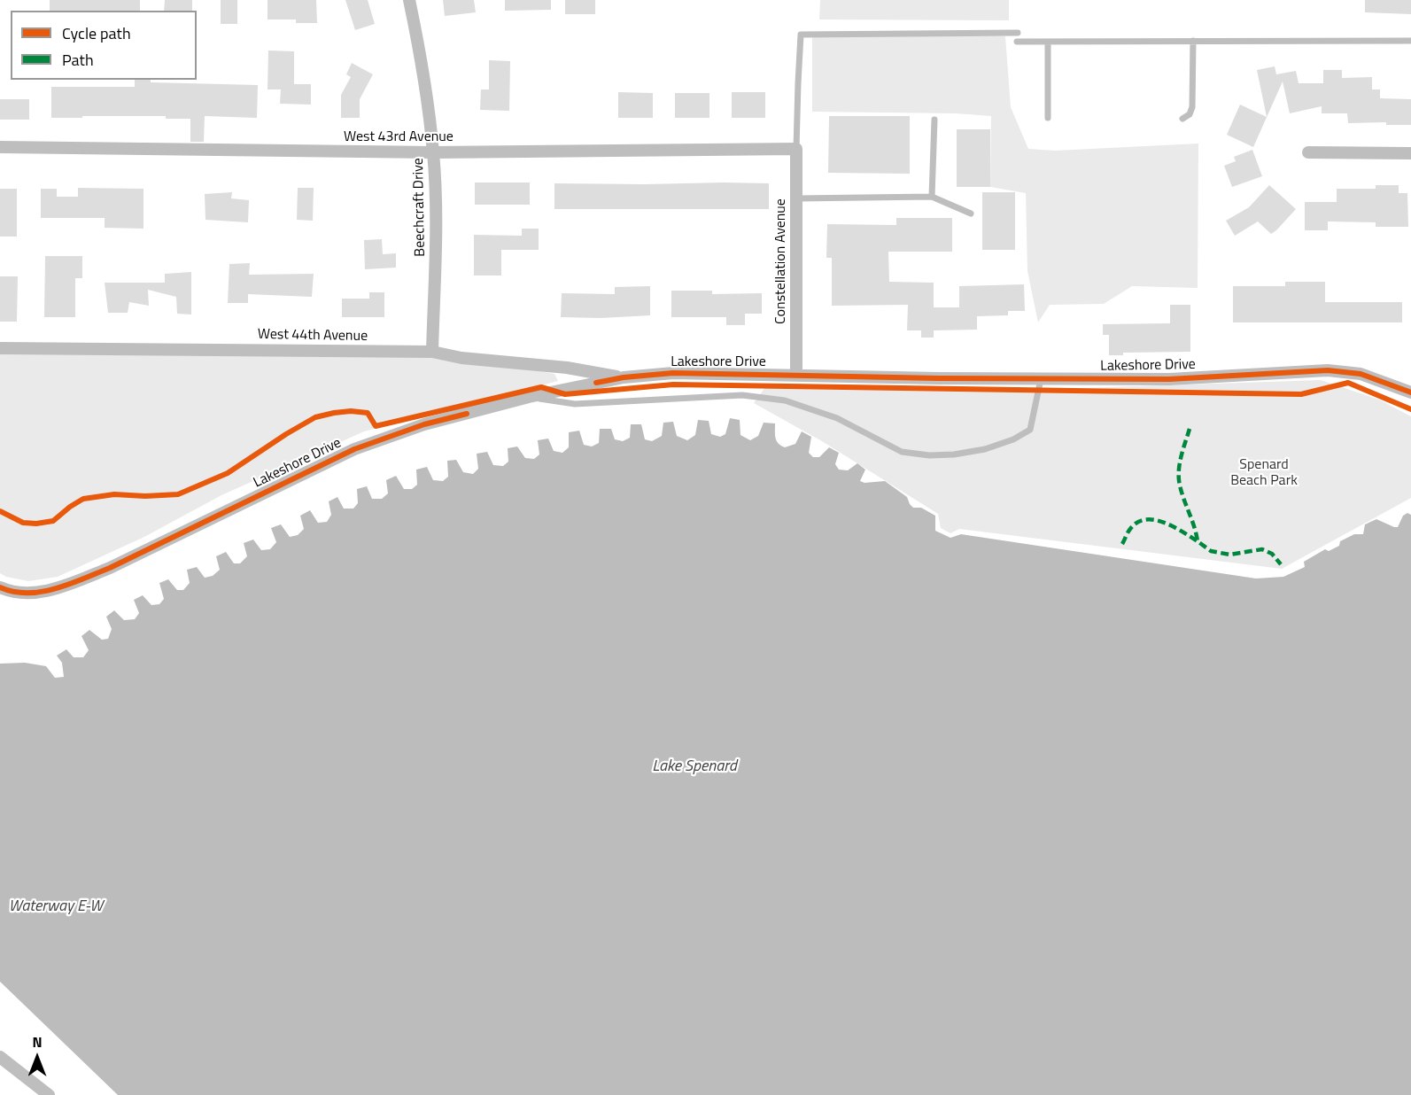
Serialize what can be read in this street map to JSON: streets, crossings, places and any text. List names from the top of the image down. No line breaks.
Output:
{"streets":{"street":["West 43rd Avenue","Beechcraft Drive","Constellation Avenue","West 44th Avenue","Lakeshore Drive"]},"crossings":[["West 43rd Avenue","Beechcraft Drive"],["West 43rd Avenue","Constellation Avenue"],["Beechcraft Drive","West 44th Avenue"],["Constellation Avenue","Lakeshore Drive"],["West 44th Avenue","Lakeshore Drive"]],"water":["Lake Spenard","Waterway E-W"],"parks":["Spenard Beach Park"],"legend":["Cycle path","Path"],"north":"top"}
